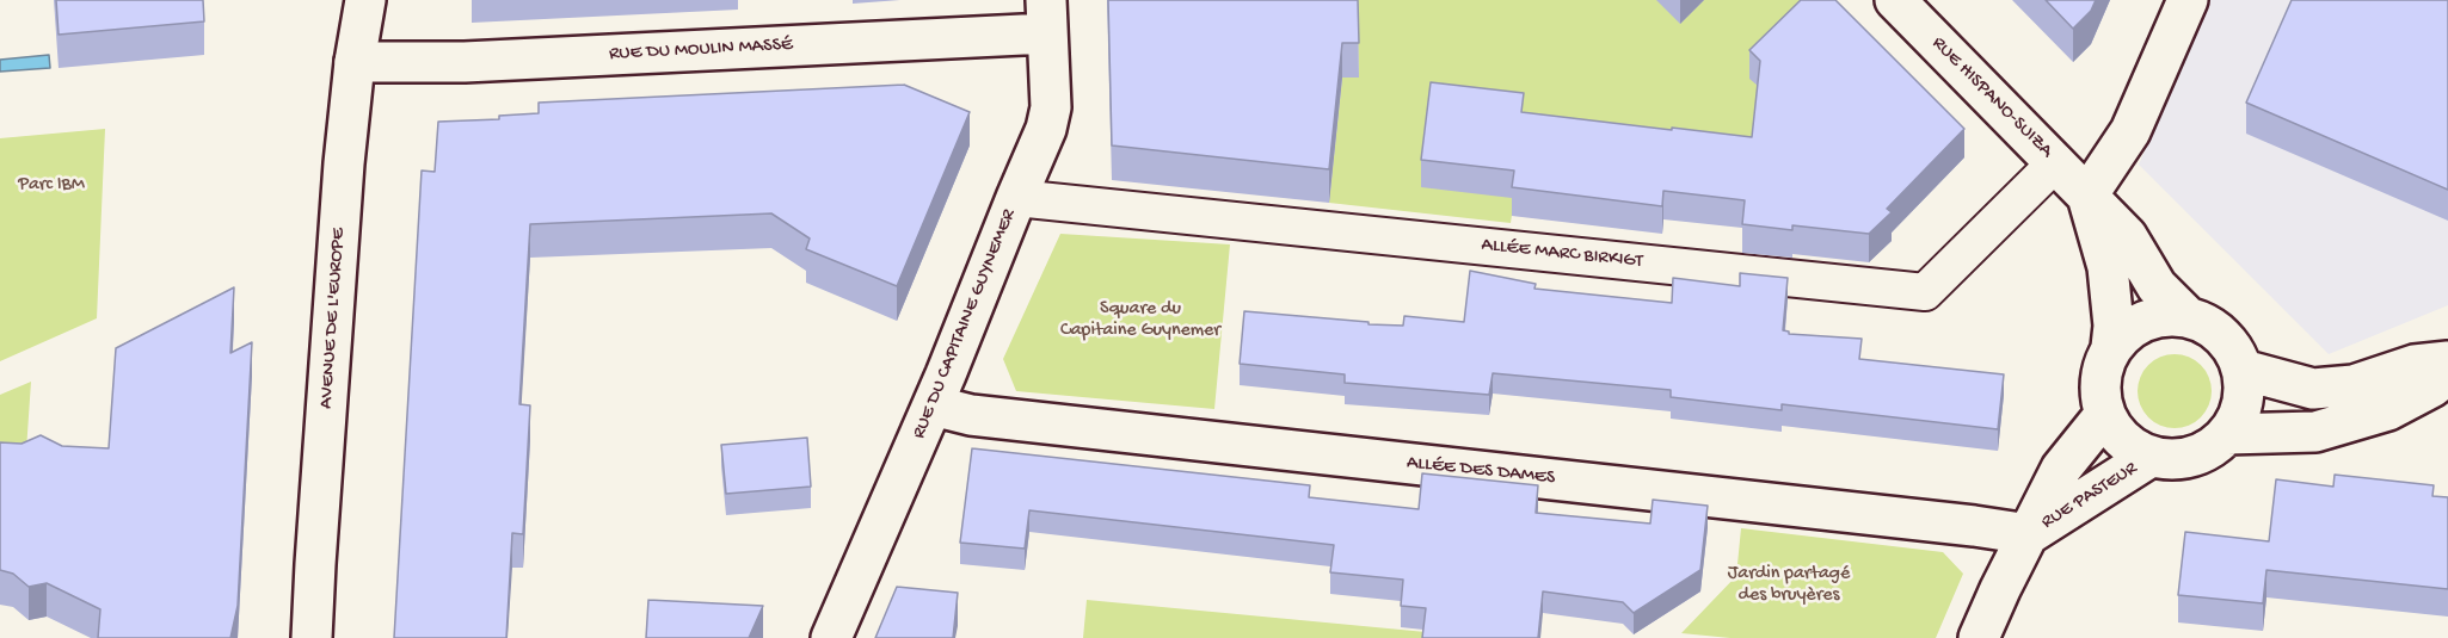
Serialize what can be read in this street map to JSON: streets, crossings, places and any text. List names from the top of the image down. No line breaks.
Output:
{"streets":{"street":["RUE DU MOULIN MASSÉ","RUE HISPANO-SUIZA","ALLÉE MARC BIRKIGT","AVENUE DE L'EUROPE","RUE DU CAPITAINE GUYNEMER","ALLÉE DES DAMES","RUE PASTEUR"]},"crossings":[["RUE DU MOULIN MASSÉ","AVENUE DE L'EUROPE"],["RUE DU MOULIN MASSÉ","RUE DU CAPITAINE GUYNEMER"],["RUE HISPANO-SUIZA","ALLÉE MARC BIRKIGT"],["RUE HISPANO-SUIZA","RUE PASTEUR"],["ALLÉE MARC BIRKIGT","RUE DU CAPITAINE GUYNEMER"],["RUE DU CAPITAINE GUYNEMER","ALLÉE DES DAMES"],["ALLÉE DES DAMES","RUE PASTEUR"]],"parks":["Parc IBM","Square du Capitaine Guynemer","Jardin partagé des bruyères"]}
